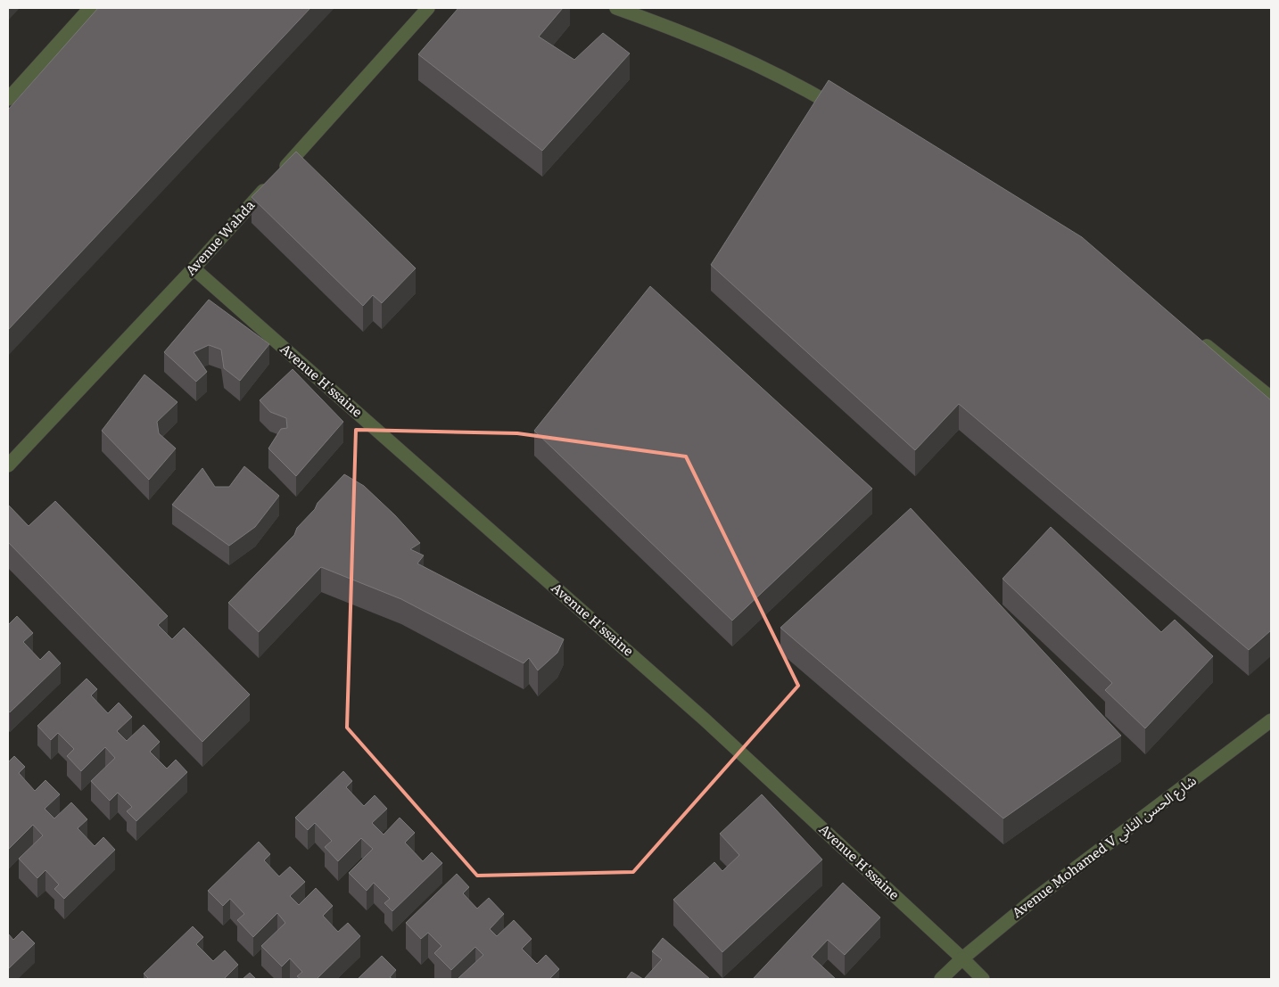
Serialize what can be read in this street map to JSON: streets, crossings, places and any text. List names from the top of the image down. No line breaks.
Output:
{"streets":{"street":["Avenue Wahda","Avenue H'ssaine","Avenue Mohamed V شارع الحسن الثاني"]},"crossings":[["Avenue Wahda","Avenue H'ssaine"],["Avenue H'ssaine","Avenue Mohamed V شارع الحسن الثاني"]]}
